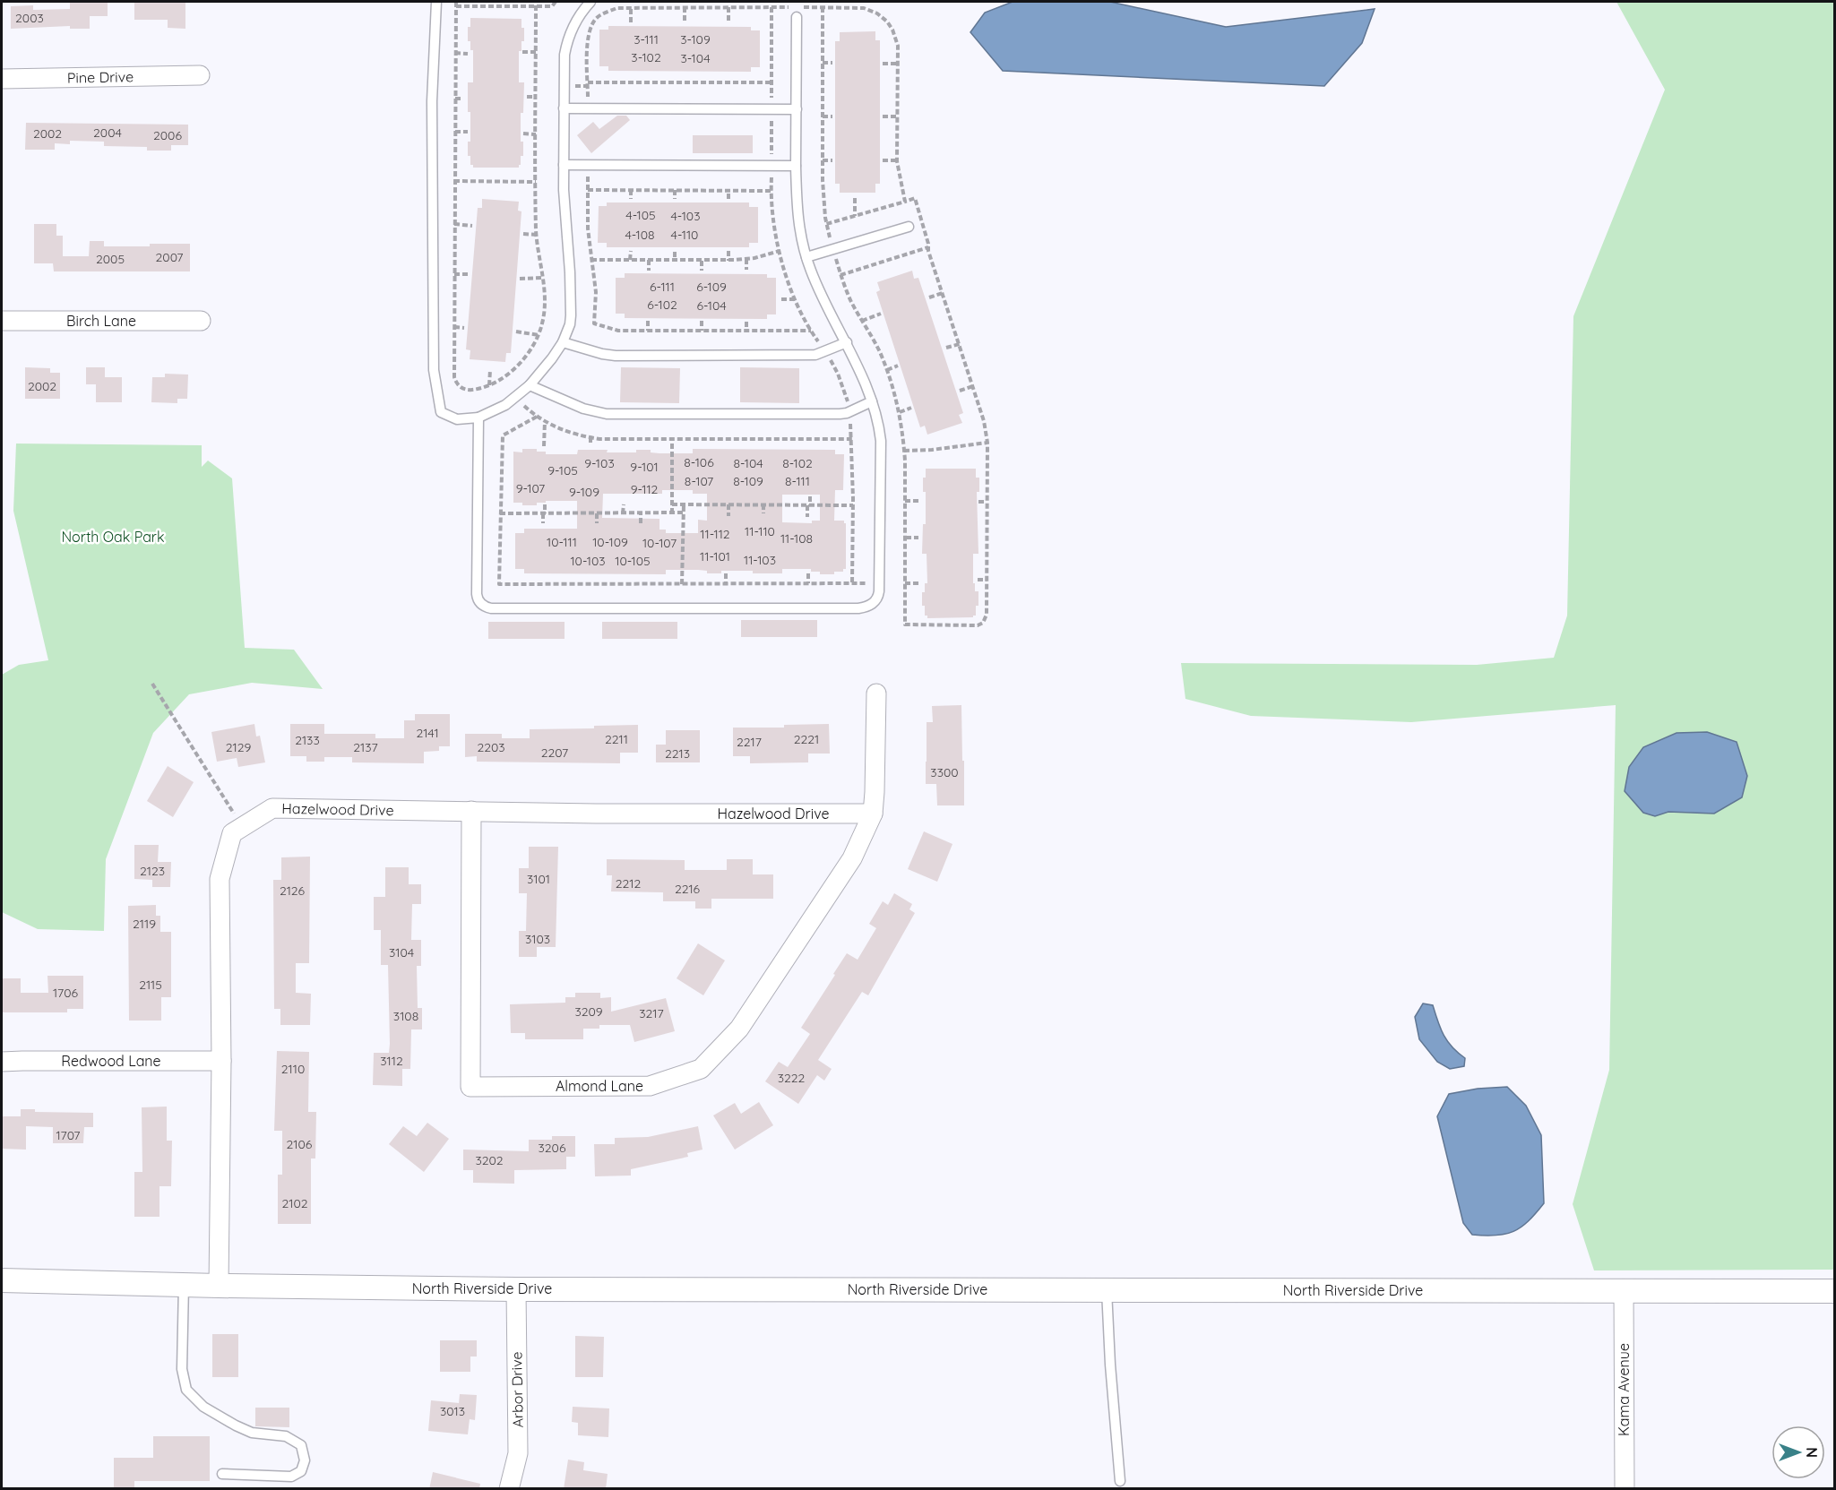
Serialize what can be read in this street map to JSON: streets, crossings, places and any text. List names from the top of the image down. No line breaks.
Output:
{"streets":{"street":["Pine Drive","Birch Lane","Hazelwood Drive","Redwood Lane","Almond Lane","North Riverside Drive","Arbor Drive","Kama Avenue"]},"crossings":[["Hazelwood Drive","Redwood Lane"],["Hazelwood Drive","Almond Lane"],["Hazelwood Drive","North Riverside Drive"],["North Riverside Drive","Arbor Drive"],["North Riverside Drive","Kama Avenue"]],"parks":["North Oak Park"],"house_numbers":["2003","3-111","3-109","3-102","3-104","2004","2002","2006","4-105","4-103","4-108","4-110","2007","2005","6-111","6-109","6-102","6-104","2002","8-106","9-103","8-104","8-102","9-101","9-105","8-107","8-109","8-111","9-107","9-112","9-109","11-110","11-112","11-108","10-111","10-109","10-107","11-101","11-103","10-103","10-105","2141","2211","2221","2133","2217","2129","2137","2203","2207","2213","3300","2123","3101","2212","2216","2126","2119","3103","3104","2115","1706","3209","3217","3108","3112","2110","3222","1707","2106","3206","3202","2102","3013"],"north":"right"}
